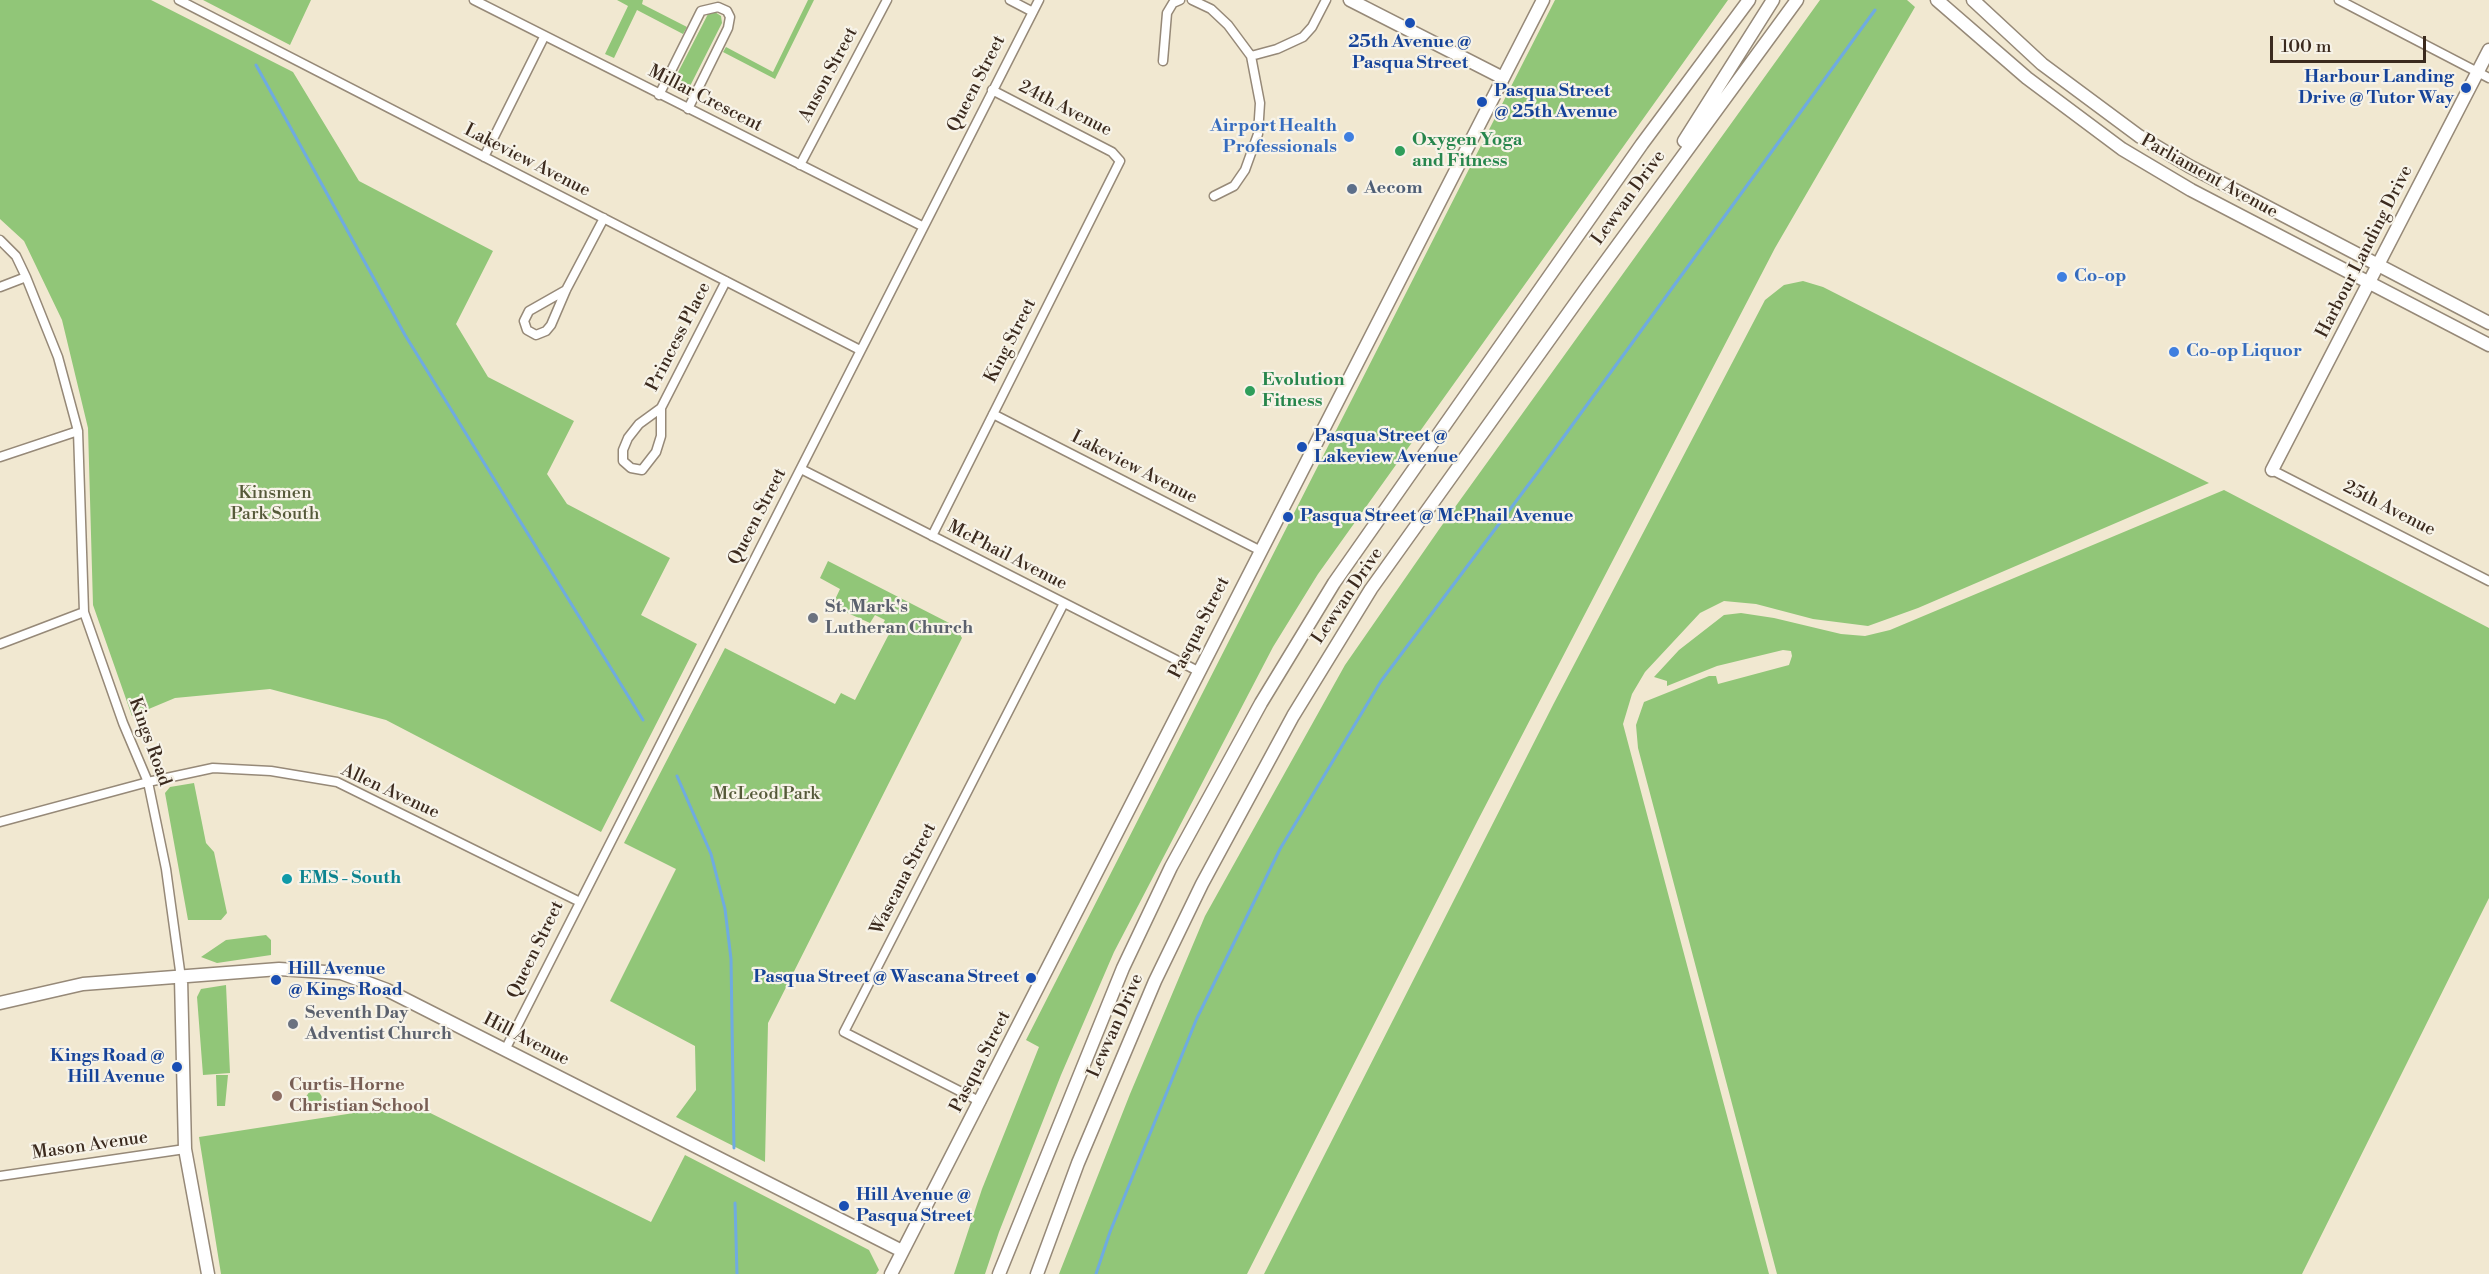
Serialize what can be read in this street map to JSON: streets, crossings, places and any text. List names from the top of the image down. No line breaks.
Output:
{"streets":{"main road":["Parliament Avenue","Lewvan Drive","Harbour Landing Drive","Pasqua Street","Kings Road","Hill Avenue"],"street":["Anson Street","Queen Street","Millar Crescent","24th Avenue","Lakeview Avenue","Princess Place","King Street","25th Avenue","McPhail Avenue","Allen Avenue","Wascana Street","Mason Avenue"]},"crossings":[["Anson Street","Millar Crescent"],["Queen Street","Millar Crescent"],["Queen Street","24th Avenue"],["Queen Street","Lakeview Avenue"],["Queen Street","McPhail Avenue"],["Queen Street","Allen Avenue"],["Queen Street","Hill Avenue"],["24th Avenue","King Street"],["Lakeview Avenue","Princess Place"],["Lakeview Avenue","King Street"],["Lakeview Avenue","Pasqua Street"],["Parliament Avenue","Harbour Landing Drive"],["Harbour Landing Drive","25th Avenue"],["King Street","McPhail Avenue"],["McPhail Avenue","Pasqua Street"],["McPhail Avenue","Wascana Street"],["Pasqua Street","Wascana Street"],["Pasqua Street","Hill Avenue"],["Kings Road","Allen Avenue"],["Kings Road","Hill Avenue"],["Kings Road","Mason Avenue"]],"parks":["Kinsmen Park South","McLeod Park"],"places":["25th Avenue @ Pasqua Street","Harbour Landing Drive @ Tutor Way","Pasqua Street @ 25th Avenue","Airport Health Professionals","Oxygen Yoga and Fitness","Aecom","Co-op","Co-op Liquor","Evolution Fitness","Pasqua Street @ Lakeview Avenue","Pasqua Street @ McPhail Avenue","St. Mark's Lutheran Church","EMS - South","Pasqua Street @ Wascana Street","Hill Avenue @ Kings Road","Seventh Day Adventist Church","Kings Road @ Hill Avenue","Curtis-Horne Christian School","Hill Avenue @ Pasqua Street"],"scale_bar":"100 m"}
